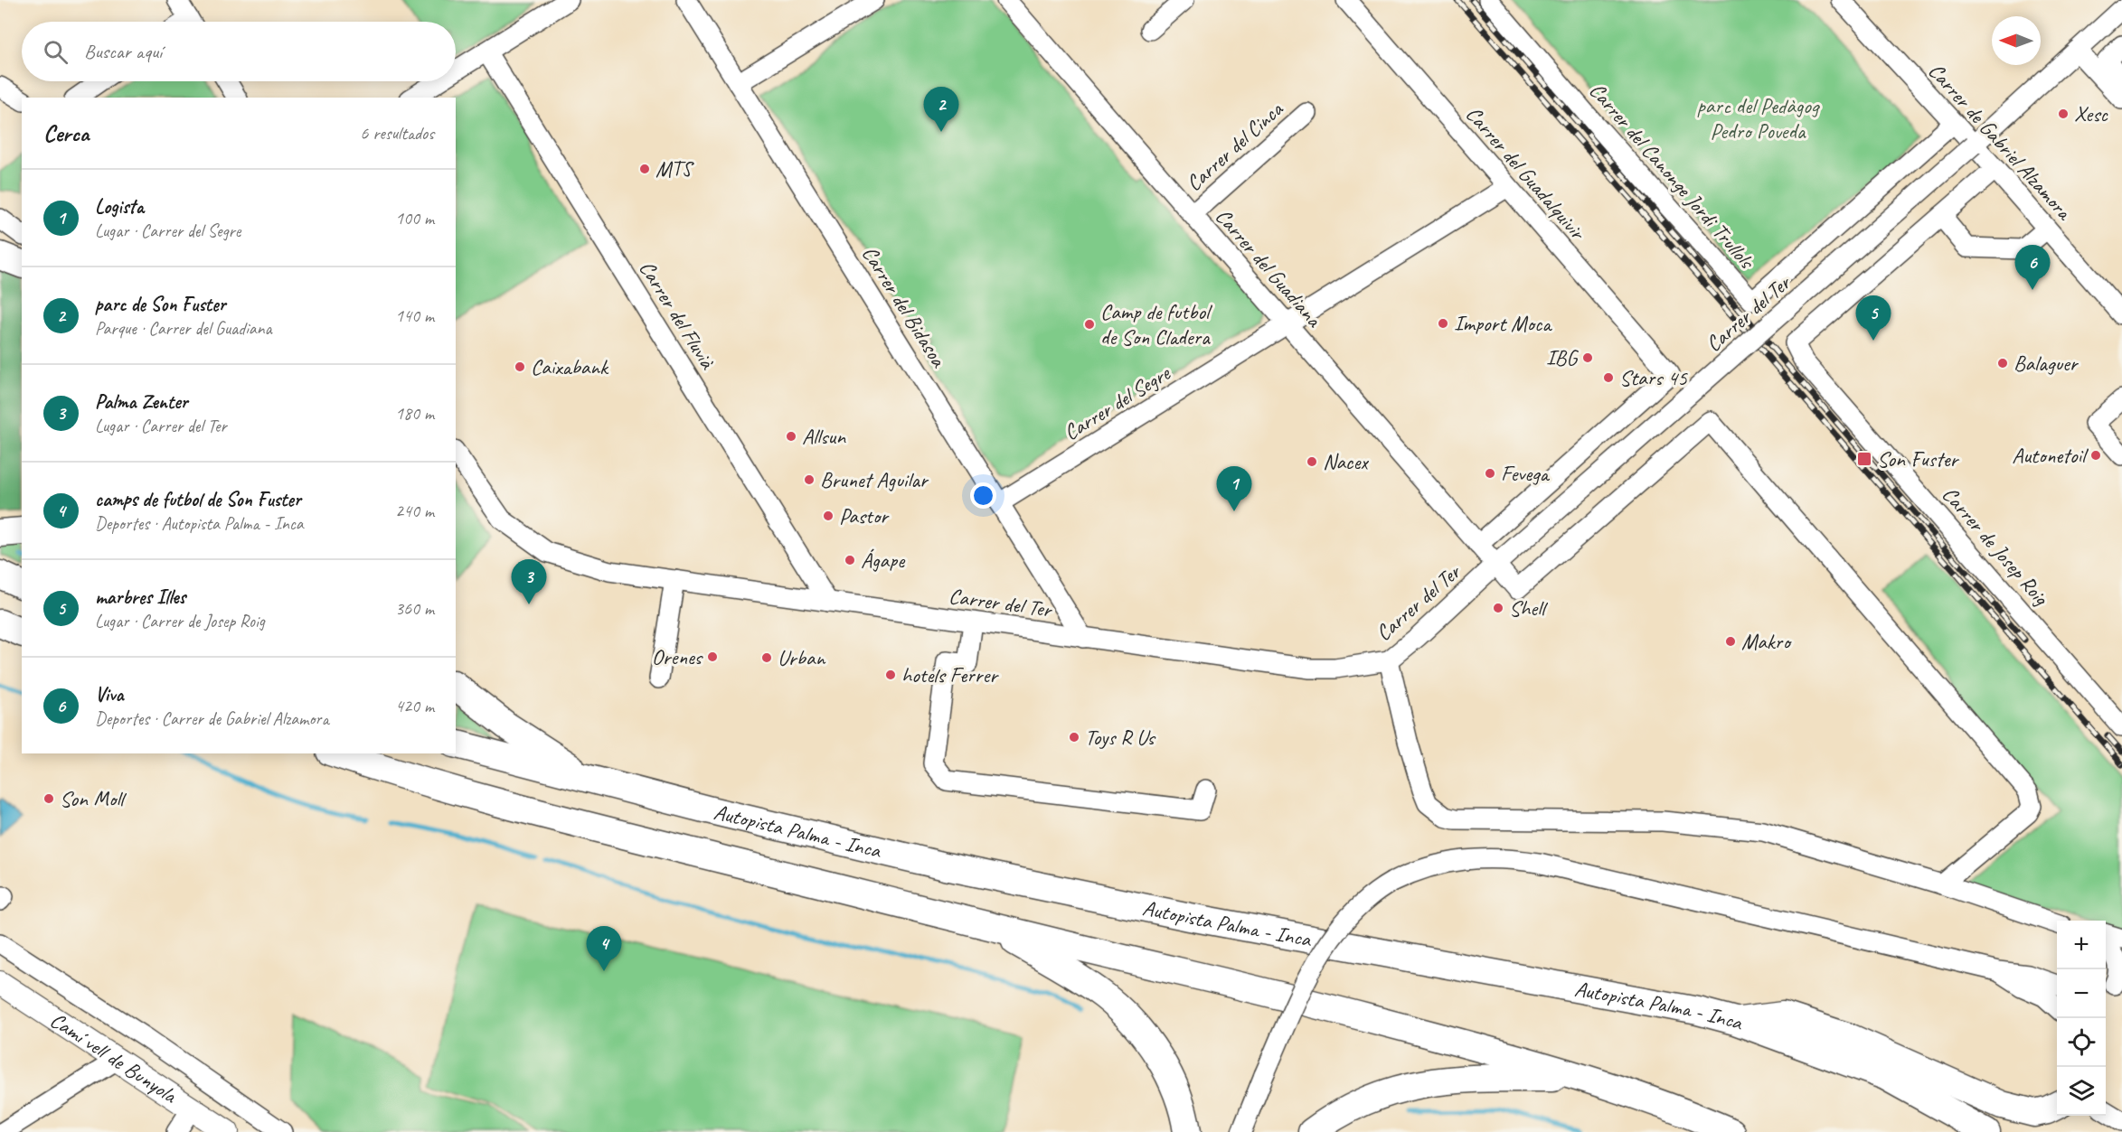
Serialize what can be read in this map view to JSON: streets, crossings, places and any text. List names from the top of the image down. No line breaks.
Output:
{"streets":{"highway":["Autopista Palma - Inca"],"main road":["Camí vell de Bunyola"],"street":["Carrer de Gabriel Alzamora","Carrer del Cinca","Carrer del Guadalquivir","Carrer del Canonge Jordi Trullols","Carrer del Guadiana","Carrer del Bidasoa","Carrer del Ter","Carrer del Fluvià","Carrer del Segre","Carrer de Josep Roig"]},"crossings":[["Carrer de Gabriel Alzamora","Carrer del Canonge Jordi Trullols"],["Carrer de Gabriel Alzamora","Carrer del Ter"],["Carrer del Cinca","Carrer del Guadiana"],["Carrer del Guadalquivir","Carrer del Guadiana"],["Carrer del Guadalquivir","Carrer del Segre"],["Carrer del Guadiana","Carrer del Ter"],["Carrer del Guadiana","Carrer del Segre"],["Carrer del Bidasoa","Carrer del Ter"],["Carrer del Bidasoa","Carrer del Segre"],["Carrer del Ter","Carrer del Fluvià"]],"parks":["parc del Pedàgog Pedro Poveda"],"places":{"other":["Xesc","MTS","Import Moca","Camp de futbol de Son Cladera","IBG","Balaguer","Caixabank","Stars 45","Allsun","Autonetoil","Nacex","Fevega","Brunet Aguilar","Pastor","Ágape","Shell","Makro","Orenes","Urban","hotels Ferrer","Toys R Us","Son Moll"],"transit":["Son Fuster"]},"north":"left","page":{"search":"Buscar aquí","pins":["2","6","5","1","3","4"],"heading":["Cerca","6 resultados"],"list":[{"mark":"1","name":"Logista","note":"Lugar · Carrer del Segre","value":"100 m"},{"mark":"2","name":"parc de Son Fuster","note":"Parque · Carrer del Guadiana","value":"140 m"},{"mark":"3","name":"Palma Zenter","note":"Lugar · Carrer del Ter","value":"180 m"},{"mark":"4","name":"camps de futbol de Son Fuster","note":"Deportes · Autopista Palma - Inca","value":"240 m"},{"mark":"5","name":"marbres Illes","note":"Lugar · Carrer de Josep Roig","value":"360 m"},{"mark":"6","name":"Viva","note":"Deportes · Carrer de Gabriel Alzamora","value":"420 m"}],"map_buttons":["+","−"]}}
